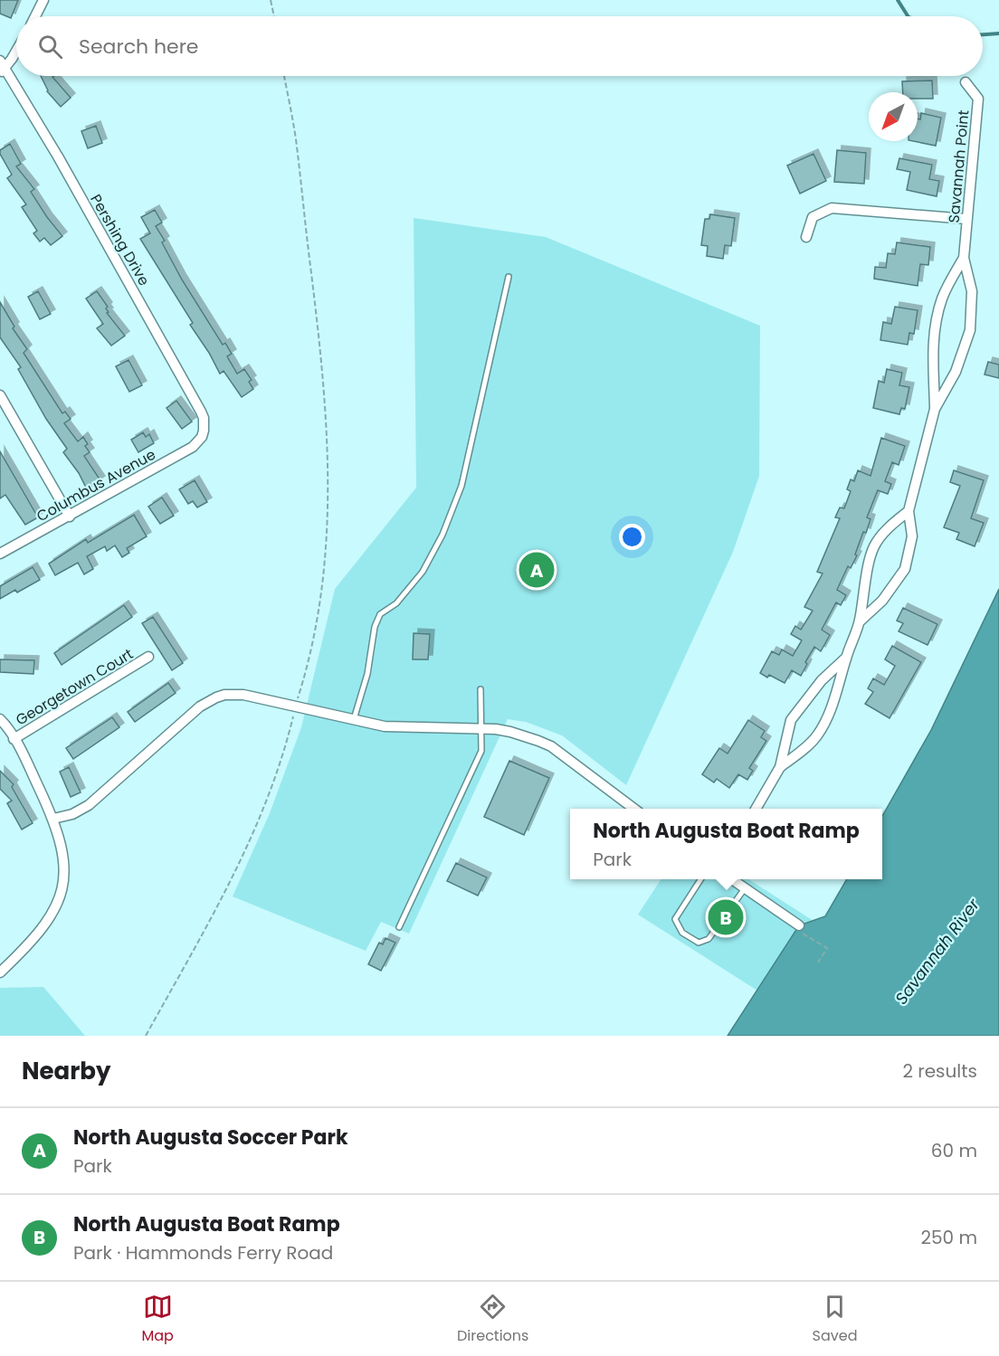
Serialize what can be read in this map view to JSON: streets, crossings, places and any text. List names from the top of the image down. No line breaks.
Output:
{"streets":{"street":["Savannah Point","Pershing Drive","Columbus Avenue","Georgetown Court"]},"crossings":[["Pershing Drive","Columbus Avenue"]],"water":["Savannah River"],"north":"bottom left","page":{"search":"Search here","pins":["A","B"],"popup":["North Augusta Boat Ramp","Park"],"heading":["Nearby","2 results"],"list":[{"mark":"A","name":"North Augusta Soccer Park","note":"Park","value":"60 m"},{"mark":"B","name":"North Augusta Boat Ramp","note":"Park · Hammonds Ferry Road","value":"250 m"}],"nav":["Map","Directions","Saved"]}}
